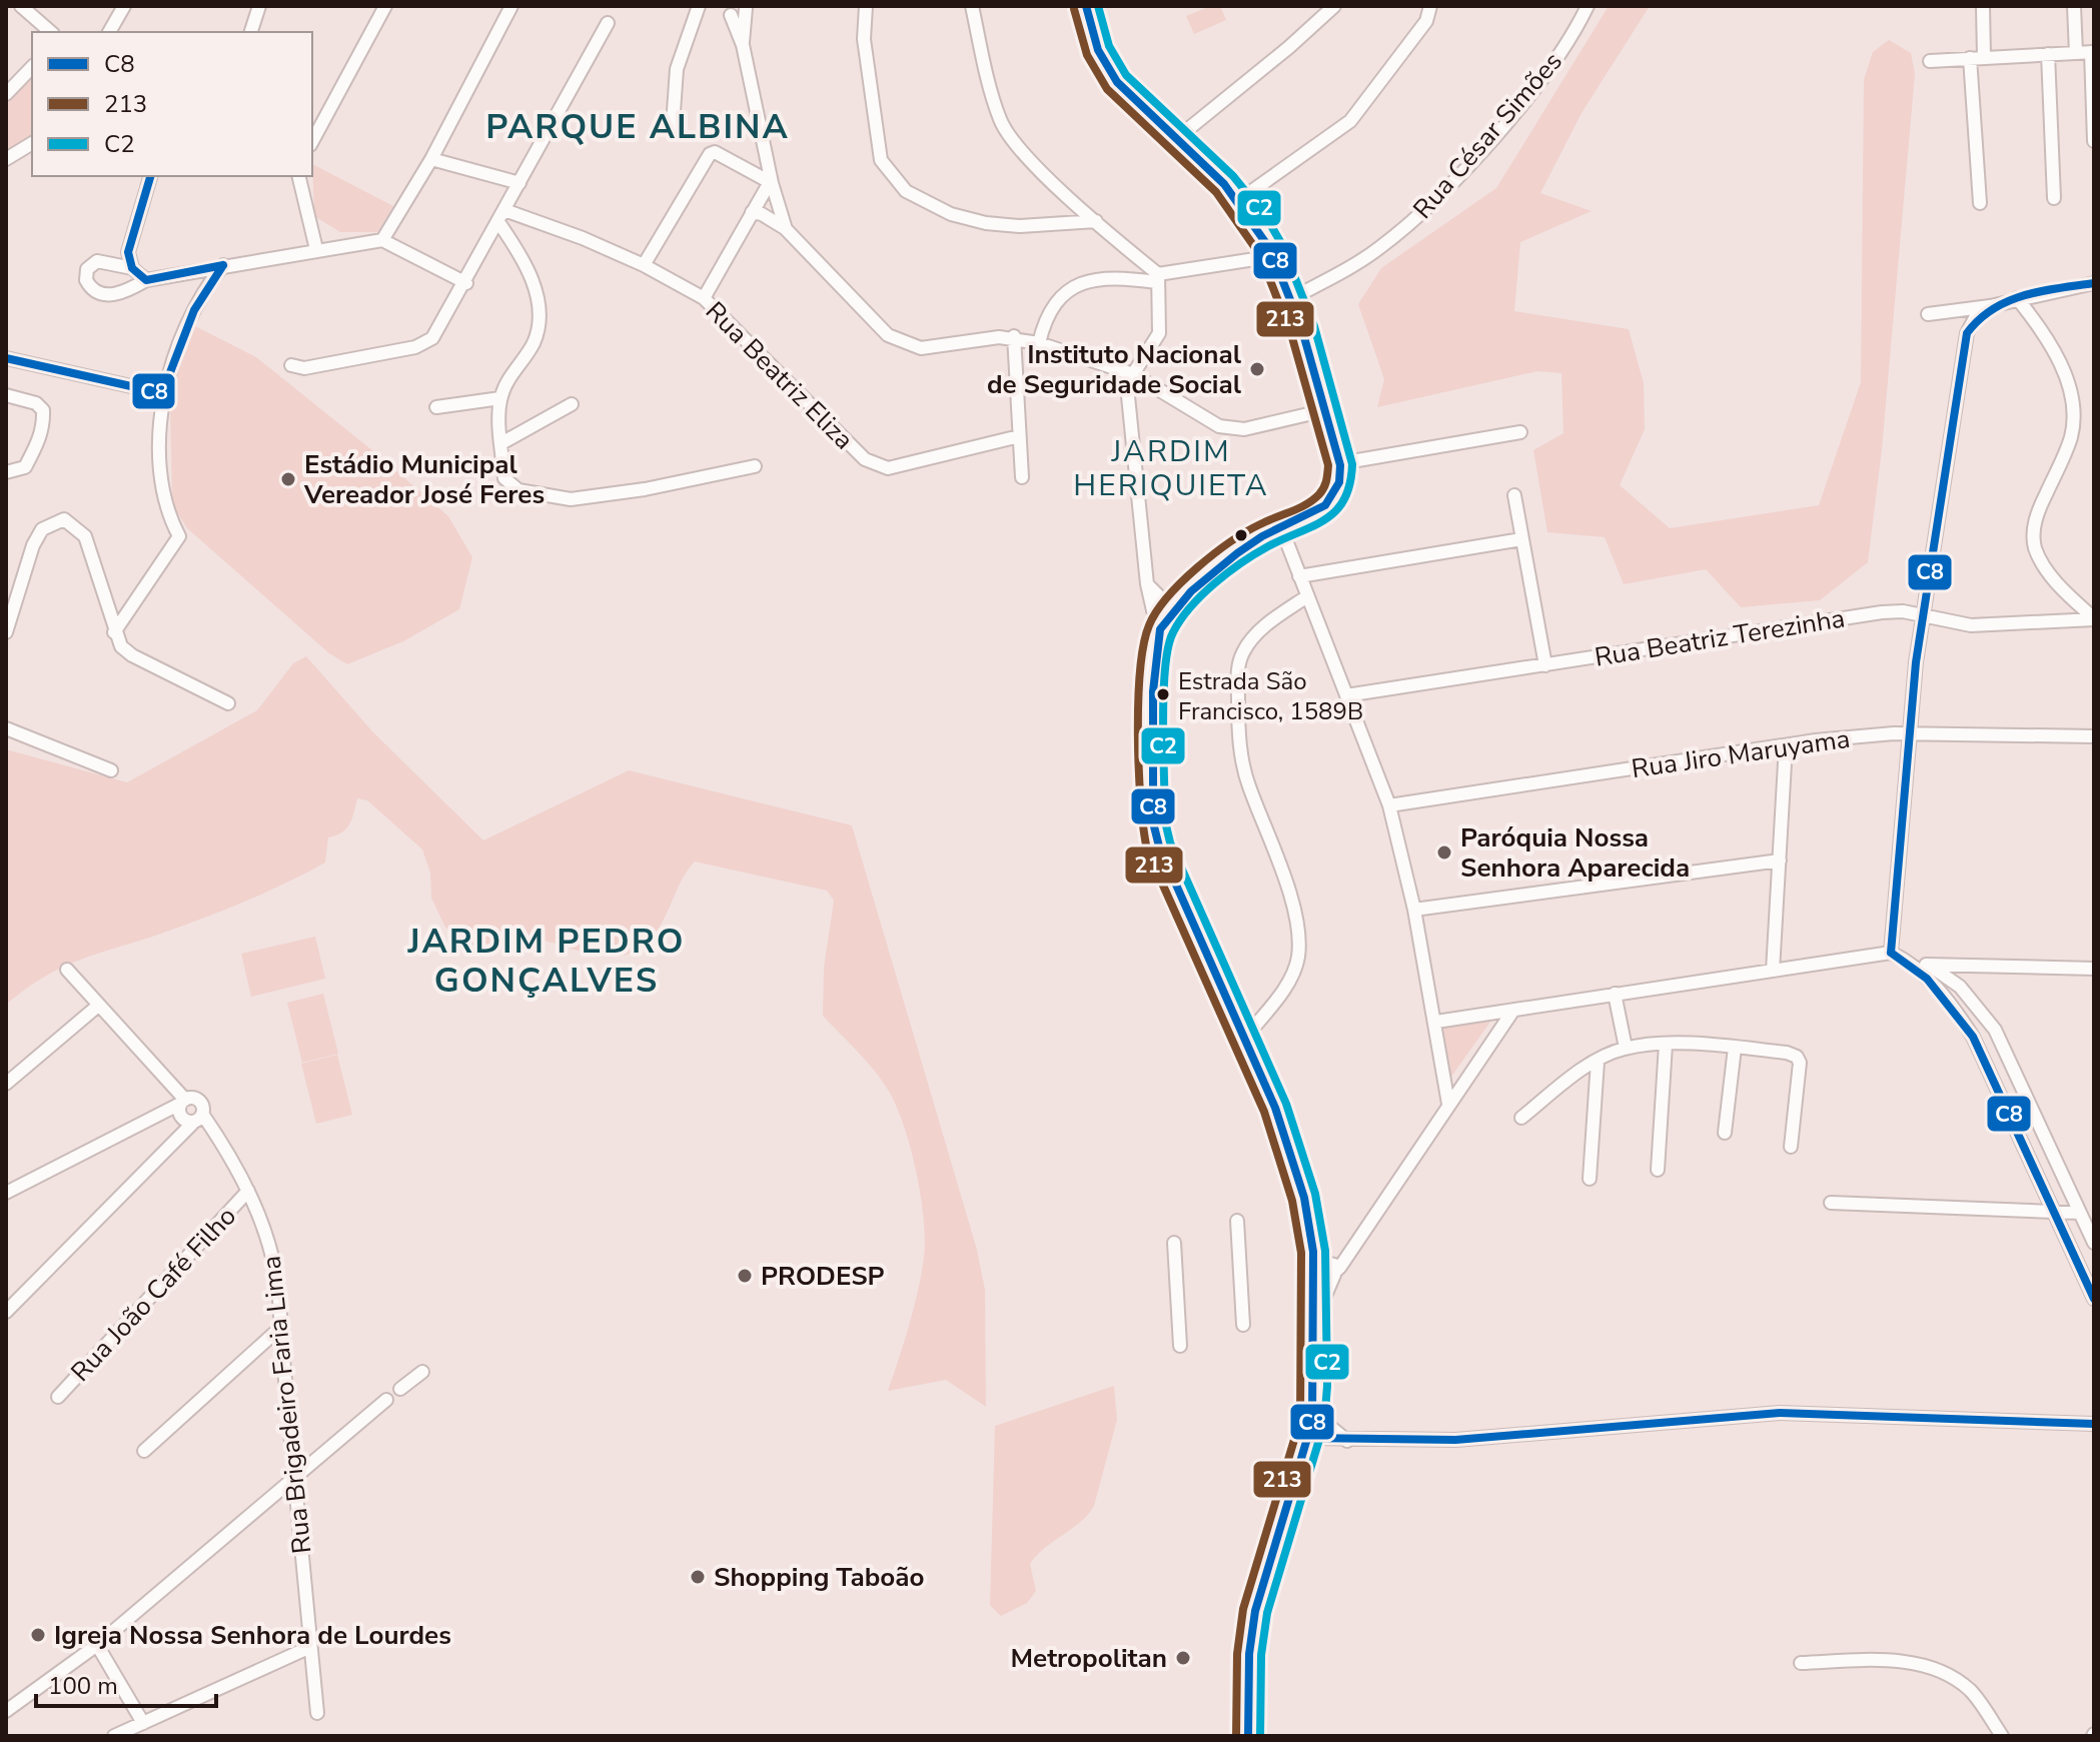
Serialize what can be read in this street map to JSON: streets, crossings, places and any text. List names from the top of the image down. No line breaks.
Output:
{"streets":{"street":["Rua César Simões","Rua Beatriz Eliza","Rua Beatriz Terezinha","Rua Jiro Maruyama","Rua João Café Filho","Rua Brigadeiro Faria Lima"]},"crossings":[["Rua João Café Filho","Rua Brigadeiro Faria Lima"]],"districts":["PARQUE ALBINA","JARDIM HERIQUIETA","JARDIM PEDRO GONÇALVES"],"places":["Instituto Nacional de Seguridade Social","Estádio Municipal Vereador José Feres","Estrada São Francisco, 1589B","Paróquia Nossa Senhora Aparecida","PRODESP","Shopping Taboão","Igreja Nossa Senhora de Lourdes","Metropolitan"],"lines":["transit line C8","transit line C2","transit line 213"],"legend":["C8","213","C2"],"scale_bar":"100 m"}
